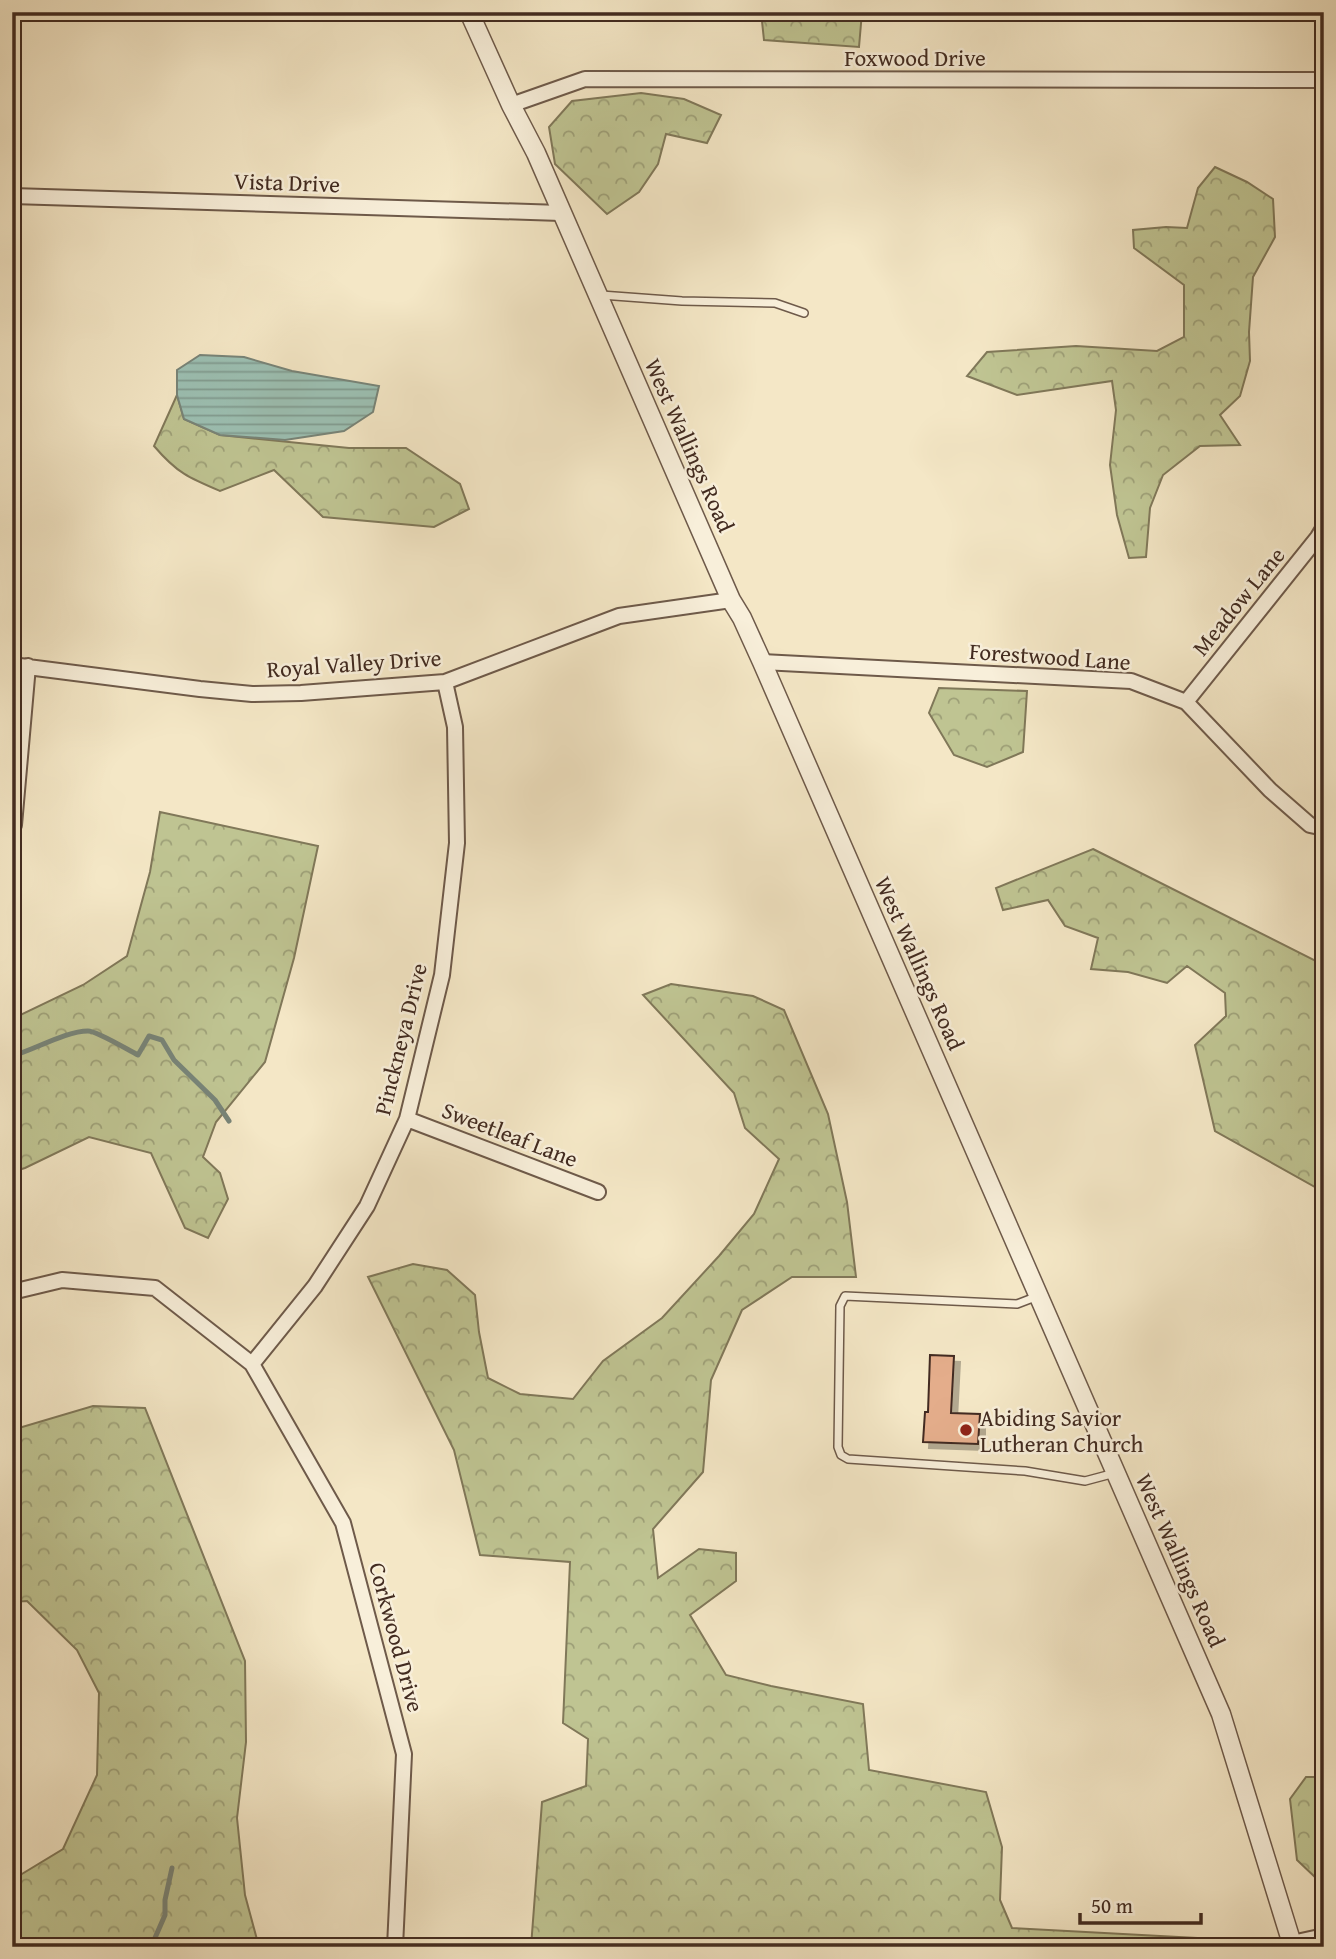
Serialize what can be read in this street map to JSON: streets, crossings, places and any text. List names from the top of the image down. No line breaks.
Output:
{"streets":{"street":["Foxwood Drive","Vista Drive","West Wallings Road","Meadow Lane","Forestwood Lane","Royal Valley Drive","Pinckneya Drive","Sweetleaf Lane","Corkwood Drive"]},"crossings":[["Foxwood Drive","West Wallings Road"],["Vista Drive","West Wallings Road"],["West Wallings Road","Forestwood Lane"],["West Wallings Road","Royal Valley Drive"],["Meadow Lane","Forestwood Lane"],["Royal Valley Drive","Pinckneya Drive"],["Pinckneya Drive","Sweetleaf Lane"],["Pinckneya Drive","Corkwood Drive"]],"places":["Abiding Savior Lutheran Church"],"scale_bar":"50 m"}
